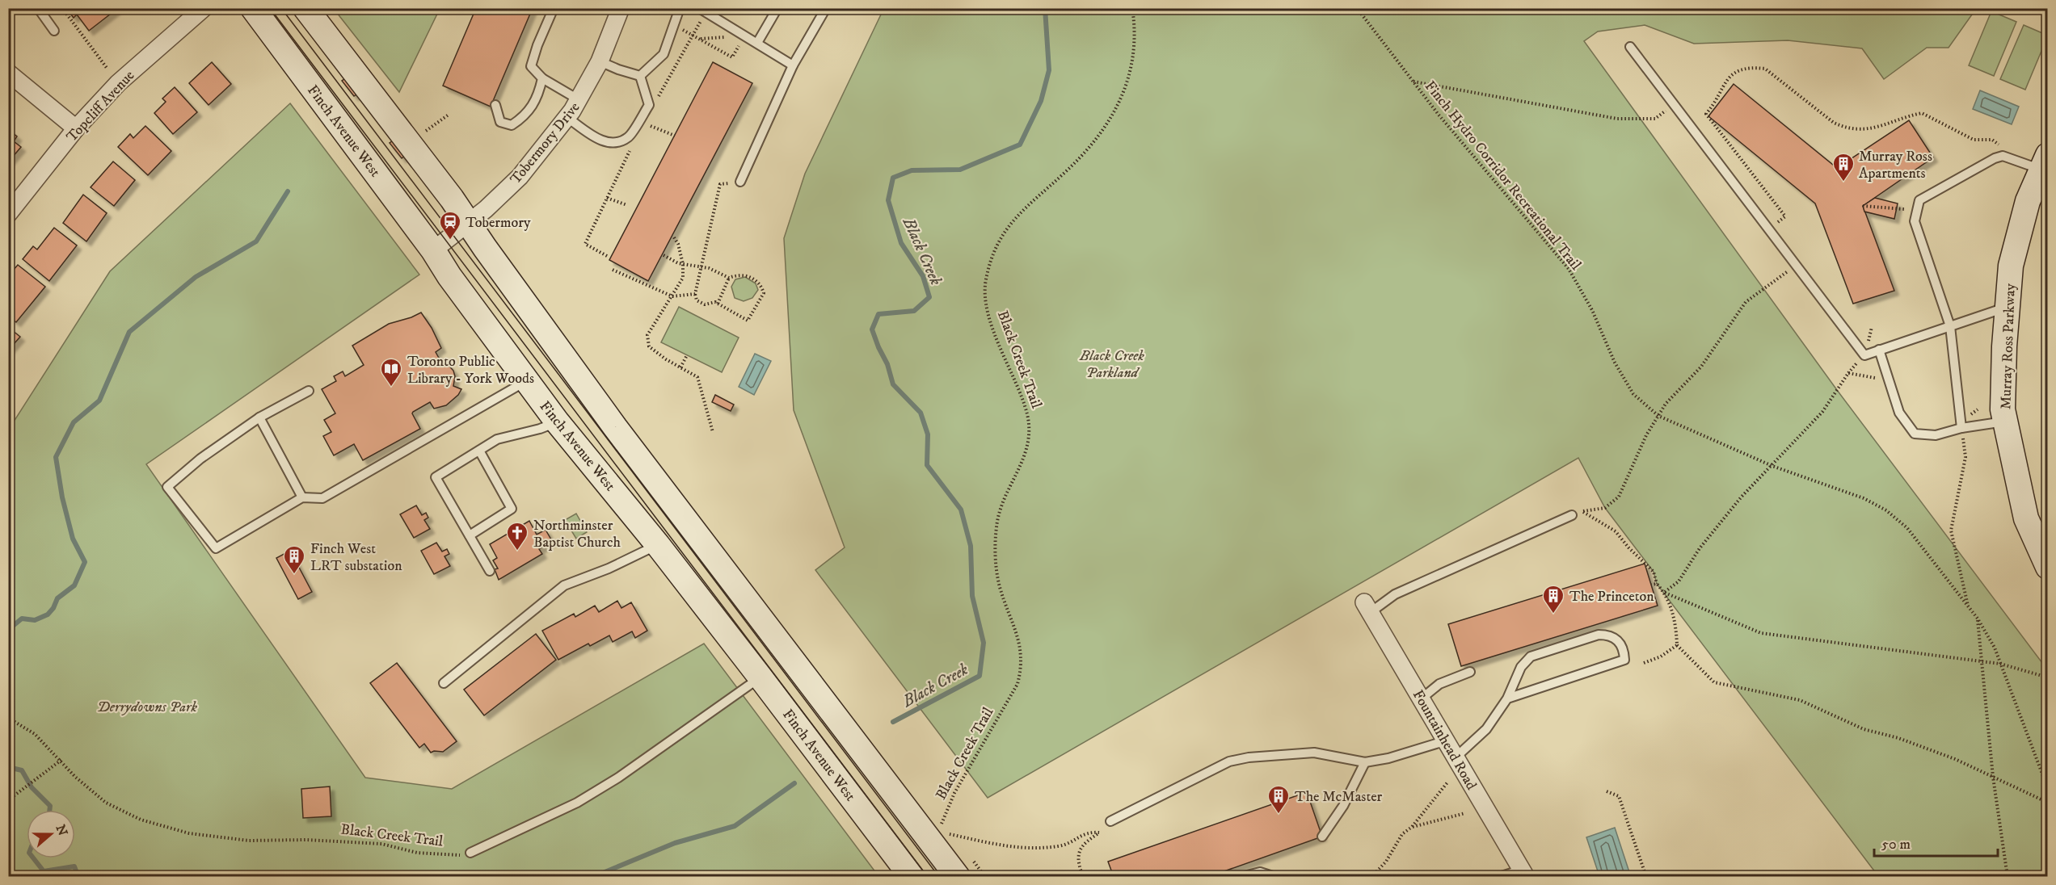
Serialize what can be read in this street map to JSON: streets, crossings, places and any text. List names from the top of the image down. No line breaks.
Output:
{"streets":{"main road":["Finch Avenue West","Murray Ross Parkway"],"street":["Topcliff Avenue","Tobermory Drive","Fountainhead Road"],"path":["Finch Hydro Corridor Recreational Trail","Black Creek Trail"]},"crossings":[["Finch Avenue West","Tobermory Drive"]],"water":["Black Creek"],"parks":["Black Creek Parkland","Derrydowns Park"],"places":{"building":["Murray Ross Apartments","Finch West LRT substation","The Princeton","The McMaster"],"station":["Tobermory"],"library":["Toronto Public Library - York Woods"],"church":["Northminster Baptist Church"]},"scale_bar":"50 m","north":"right"}
